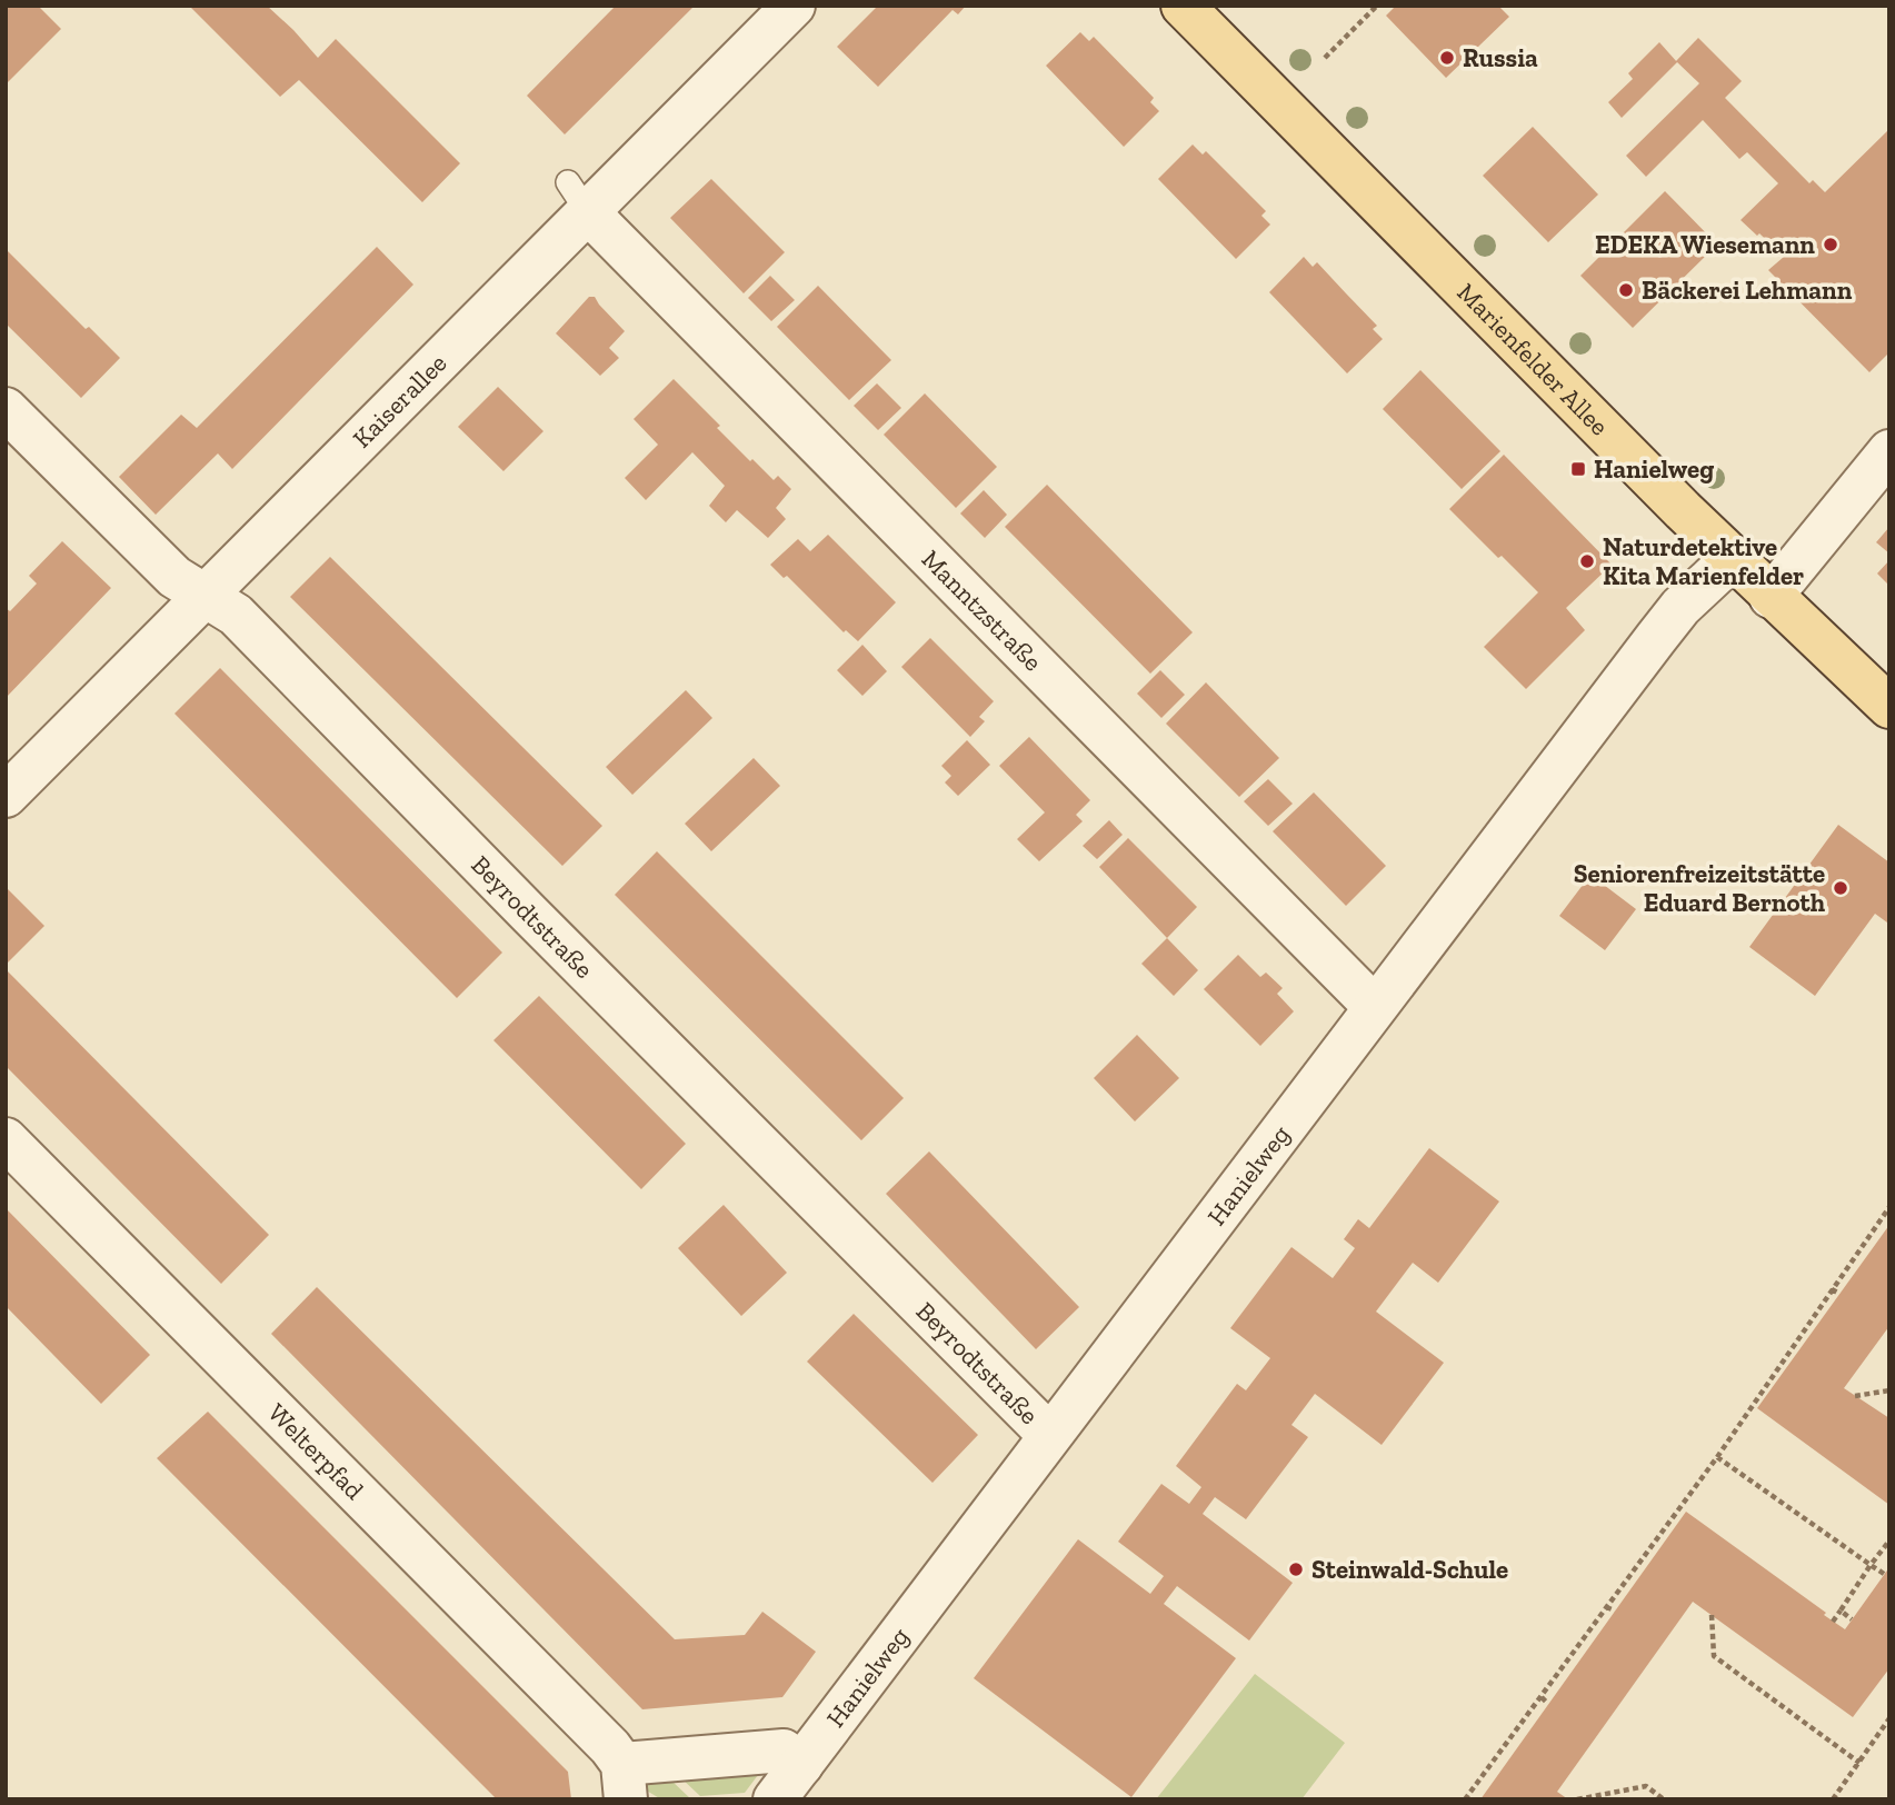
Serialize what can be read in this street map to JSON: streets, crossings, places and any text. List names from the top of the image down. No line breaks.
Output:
{"streets":{"main road":["Marienfelder Allee"],"street":["Kaiserallee","Manntzstraße","Beyrodtstraße","Hanielweg","Welterpfad"]},"crossings":[["Marienfelder Allee","Hanielweg"],["Kaiserallee","Manntzstraße"],["Kaiserallee","Beyrodtstraße"],["Manntzstraße","Hanielweg"],["Beyrodtstraße","Hanielweg"],["Hanielweg","Welterpfad"]],"places":{"other":["Russia","EDEKA Wiesemann","Bäckerei Lehmann","Naturdetektive Kita Marienfelder","Seniorenfreizeitstätte Eduard Bernoth","Steinwald-Schule"],"transit":["Hanielweg"]}}
